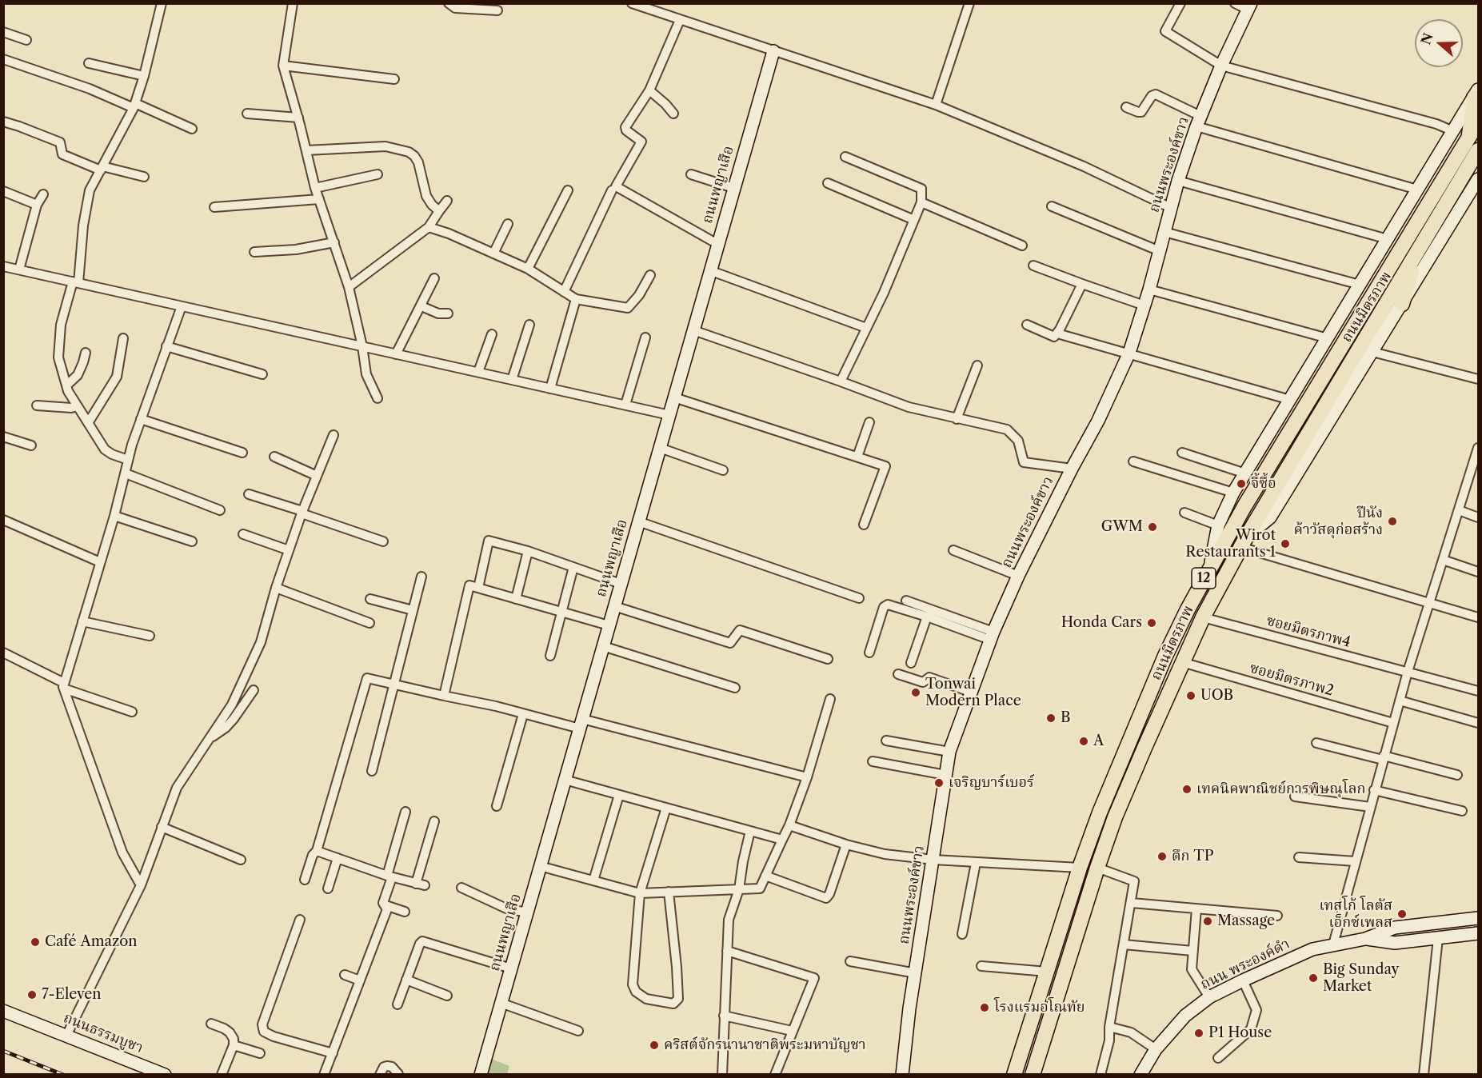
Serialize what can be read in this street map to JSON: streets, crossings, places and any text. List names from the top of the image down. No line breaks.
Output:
{"streets":{"main road":["ถนนมิตรภาพ","12"],"street":["ถนนพระองค์ขาว","ถนนพญาเสือ","ซอยมิตรภาพ4","ซอยมิตรภาพ2","ถนน พระองค์ดำ","ถนนธรรมบูชา"]},"crossings":[["ถนนมิตรภาพ","ซอยมิตรภาพ4"],["ถนนมิตรภาพ","ซอยมิตรภาพ2"]],"places":["จี้ซื้อ","ปีนัง ค้าวัสดุก่อสร้าง","GWM","Wirot Restaurants 1","Honda Cars","Tonwai Modern Place","UOB","B","A","เจริญบาร์เบอร์","เทคนิคพาณิชย์การพิษณุโลก","ตึก TP","เทสโก้ โลตัส เอ็กซ์เพลส","Massage","Café Amazon","Big Sunday Market","7-Eleven","โรงแรมอโณทัย","P1 House","คริสต์จักรนานาชาติพระมหาบัญชา"],"north":"left"}
